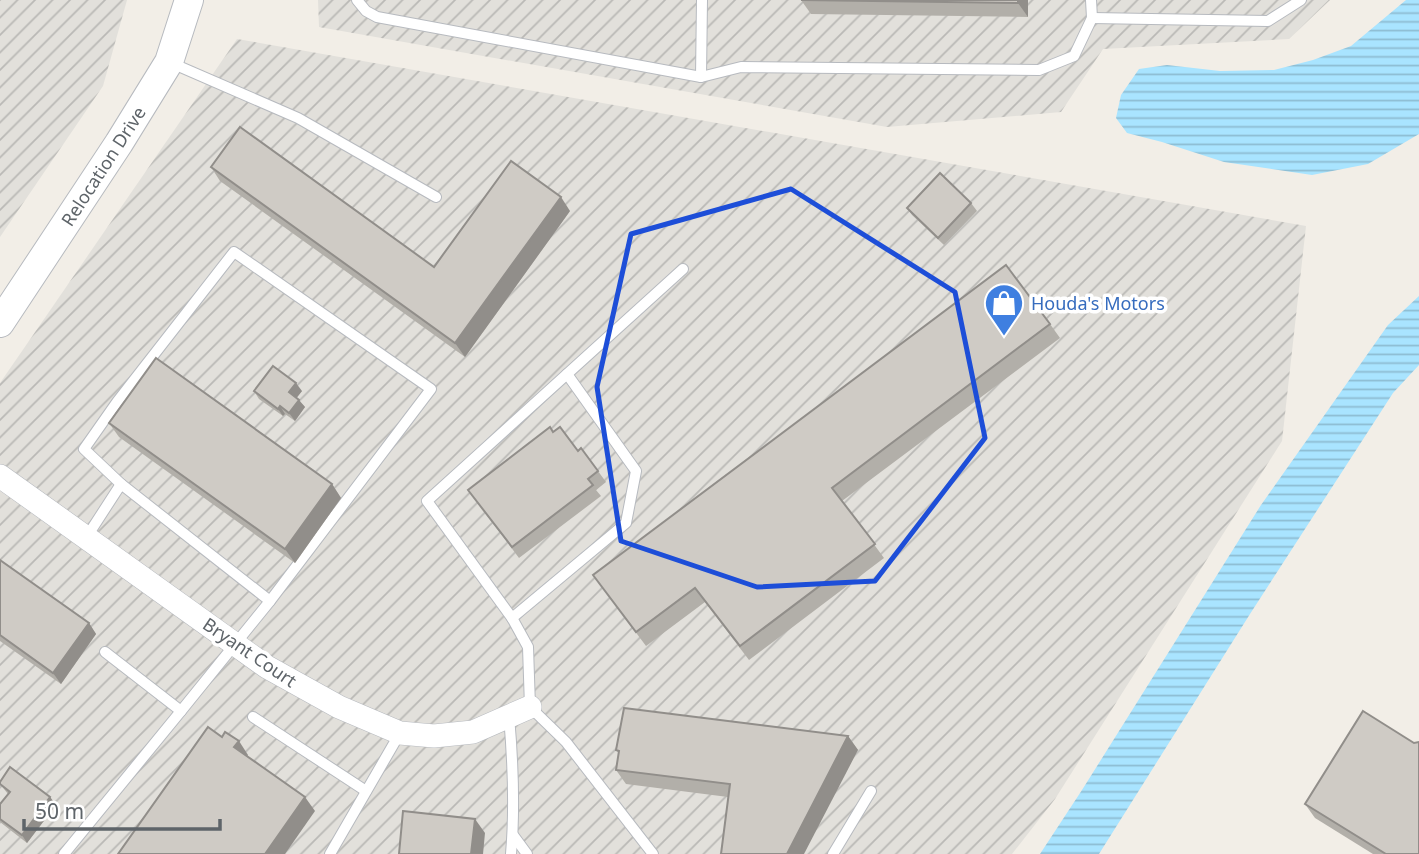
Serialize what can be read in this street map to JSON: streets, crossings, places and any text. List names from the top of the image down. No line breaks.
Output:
{"streets":{"street":["Relocation Drive","Bryant Court"]},"places":{"shop":["Houda's Motors"]},"scale_bar":"50 m"}
